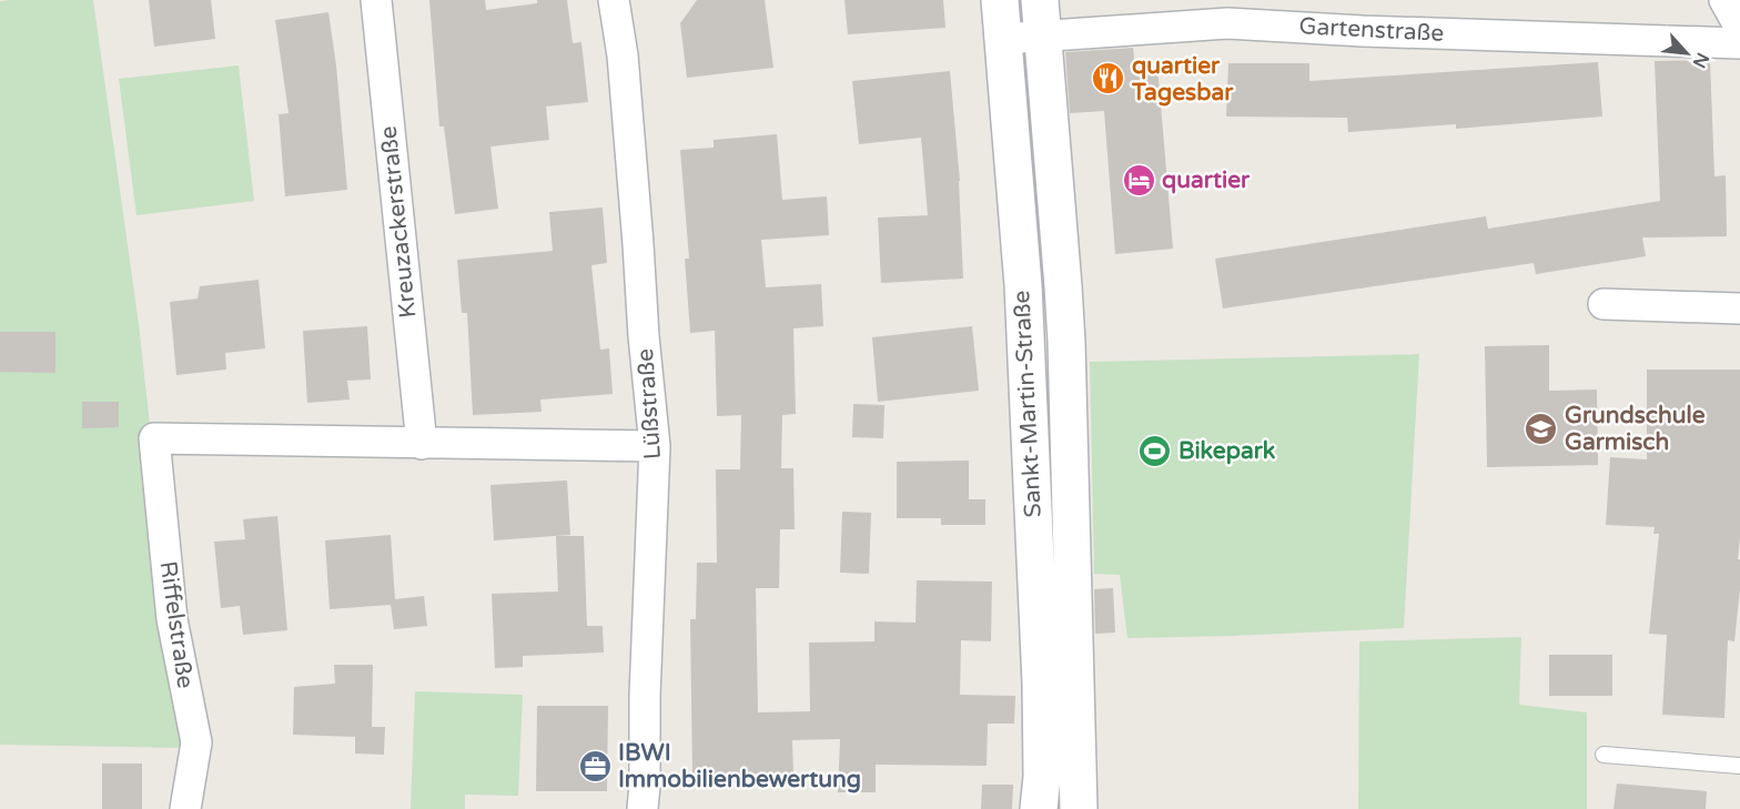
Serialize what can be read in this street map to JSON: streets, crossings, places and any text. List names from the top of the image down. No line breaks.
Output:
{"streets":{"main road":["Sankt-Martin-Straße"],"street":["Gartenstraße","Kreuzackerstraße","Lüßstraße","Riffelstraße"]},"crossings":[["Gartenstraße","Sankt-Martin-Straße"],["Kreuzackerstraße","Riffelstraße"]],"places":{"restaurant":["quartier Tagesbar"],"hotel":["quartier"],"school or university":["Grundschule Garmisch"],"sports":["Bikepark"],"office":["IBWI Immobilienbewertung"]},"north":"bottom right"}
